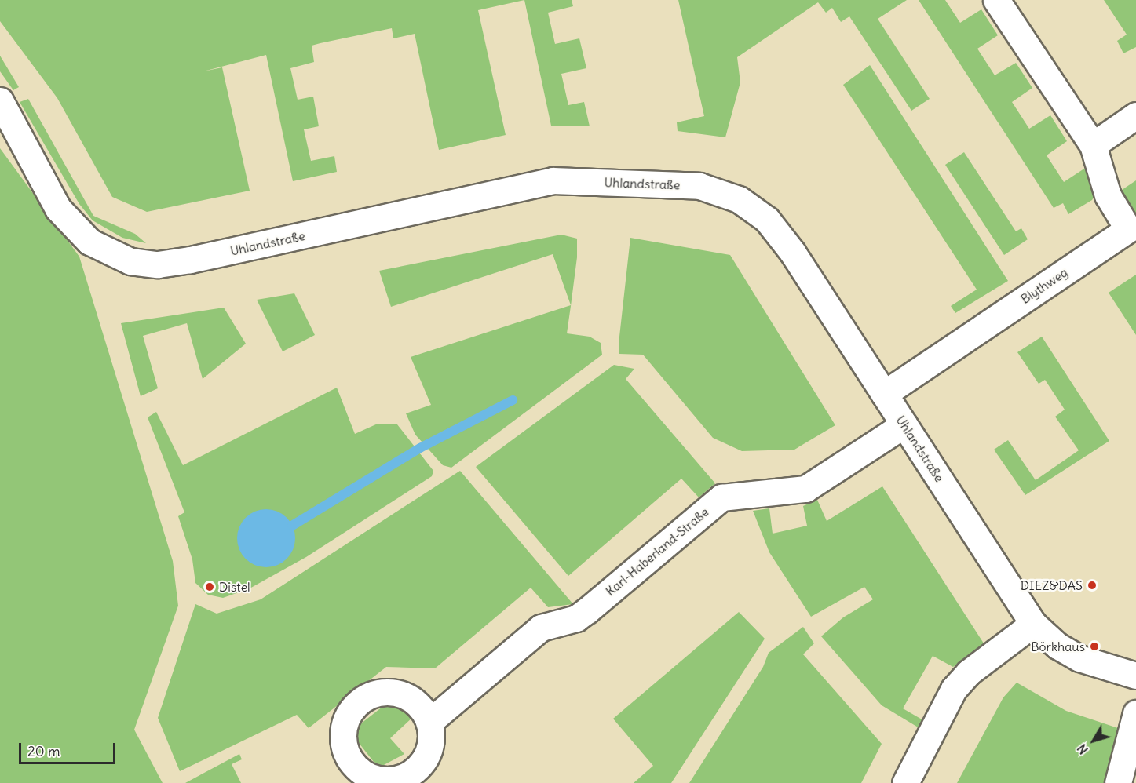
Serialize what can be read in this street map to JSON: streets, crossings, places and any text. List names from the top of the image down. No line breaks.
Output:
{"streets":{"street":["Uhlandstraße","Blythweg","Karl-Haberland-Straße"]},"crossings":[["Uhlandstraße","Blythweg"],["Uhlandstraße","Karl-Haberland-Straße"]],"places":["DIEZ&DAS","Distel","Börkhaus"],"scale_bar":"20 m","north":"bottom left"}
